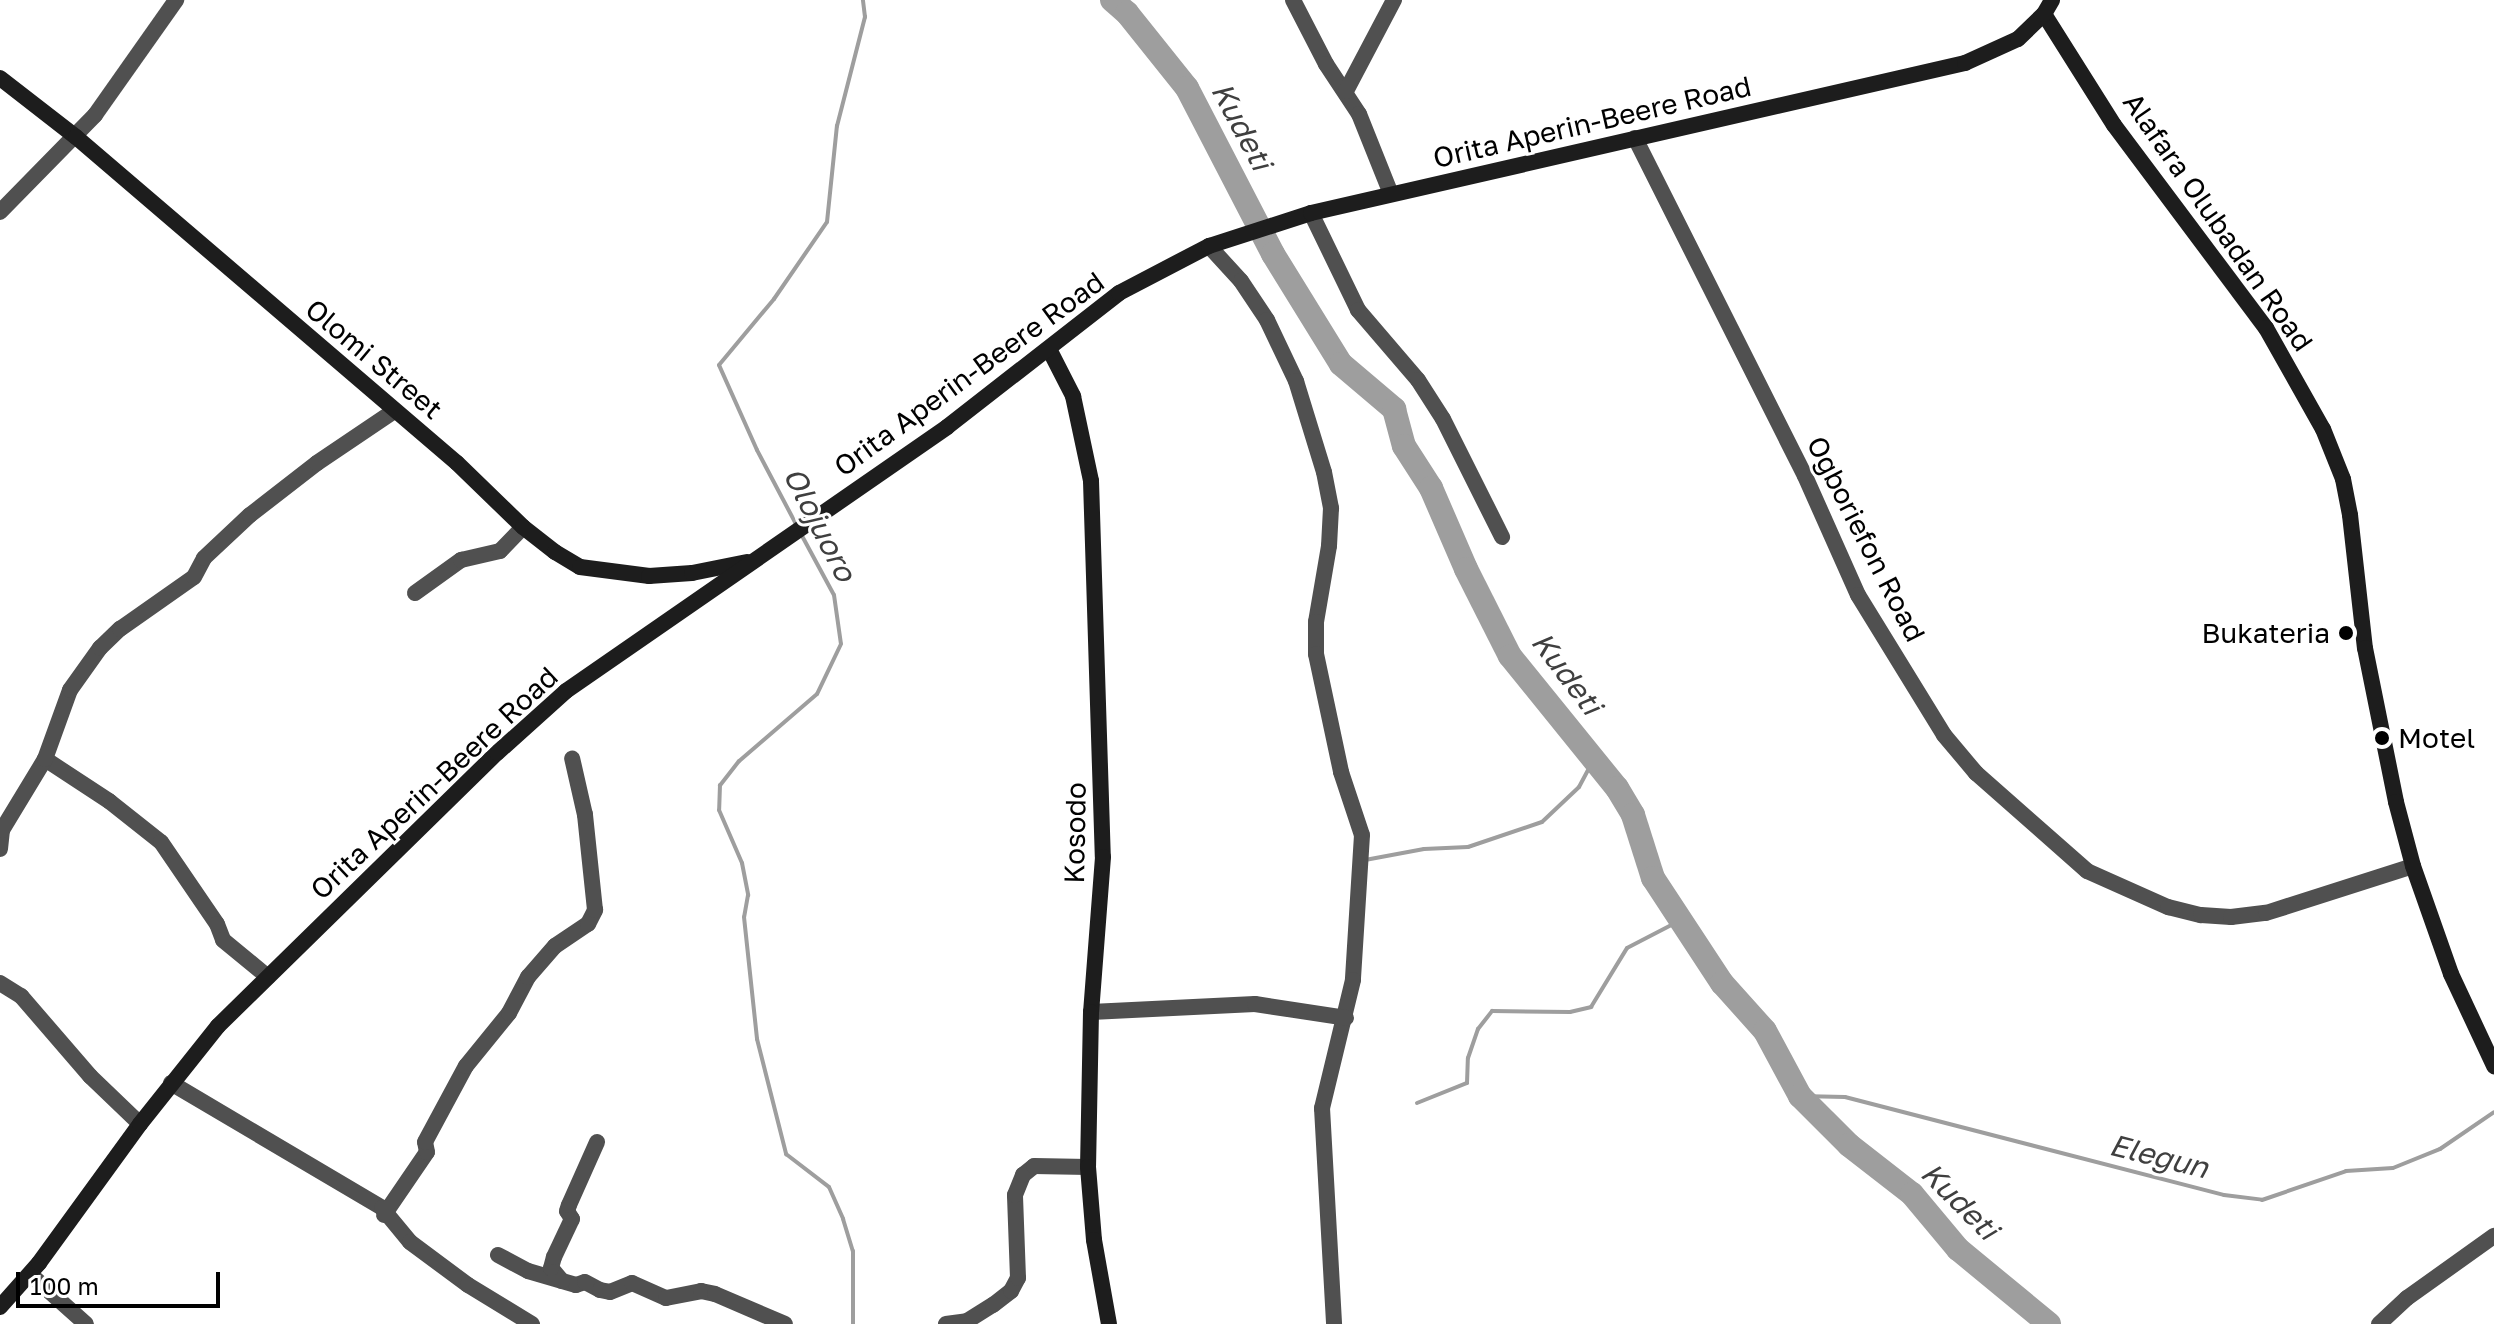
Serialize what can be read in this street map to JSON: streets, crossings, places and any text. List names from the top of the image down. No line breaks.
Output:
{"streets":{"main road":["Orita Aperin-Beere Road","Alafara Olubadan Road","Olomi Street","Kosodo"],"street":["Ogboriefon Road"]},"crossings":[["Orita Aperin-Beere Road","Alafara Olubadan Road"],["Orita Aperin-Beere Road","Olomi Street"],["Orita Aperin-Beere Road","Ogboriefon Road"],["Orita Aperin-Beere Road","Kosodo"],["Alafara Olubadan Road","Ogboriefon Road"]],"water":["Kudeti","Olojuoro","Elegun"],"places":["Bukateria","Motel"],"scale_bar":"100 m"}
